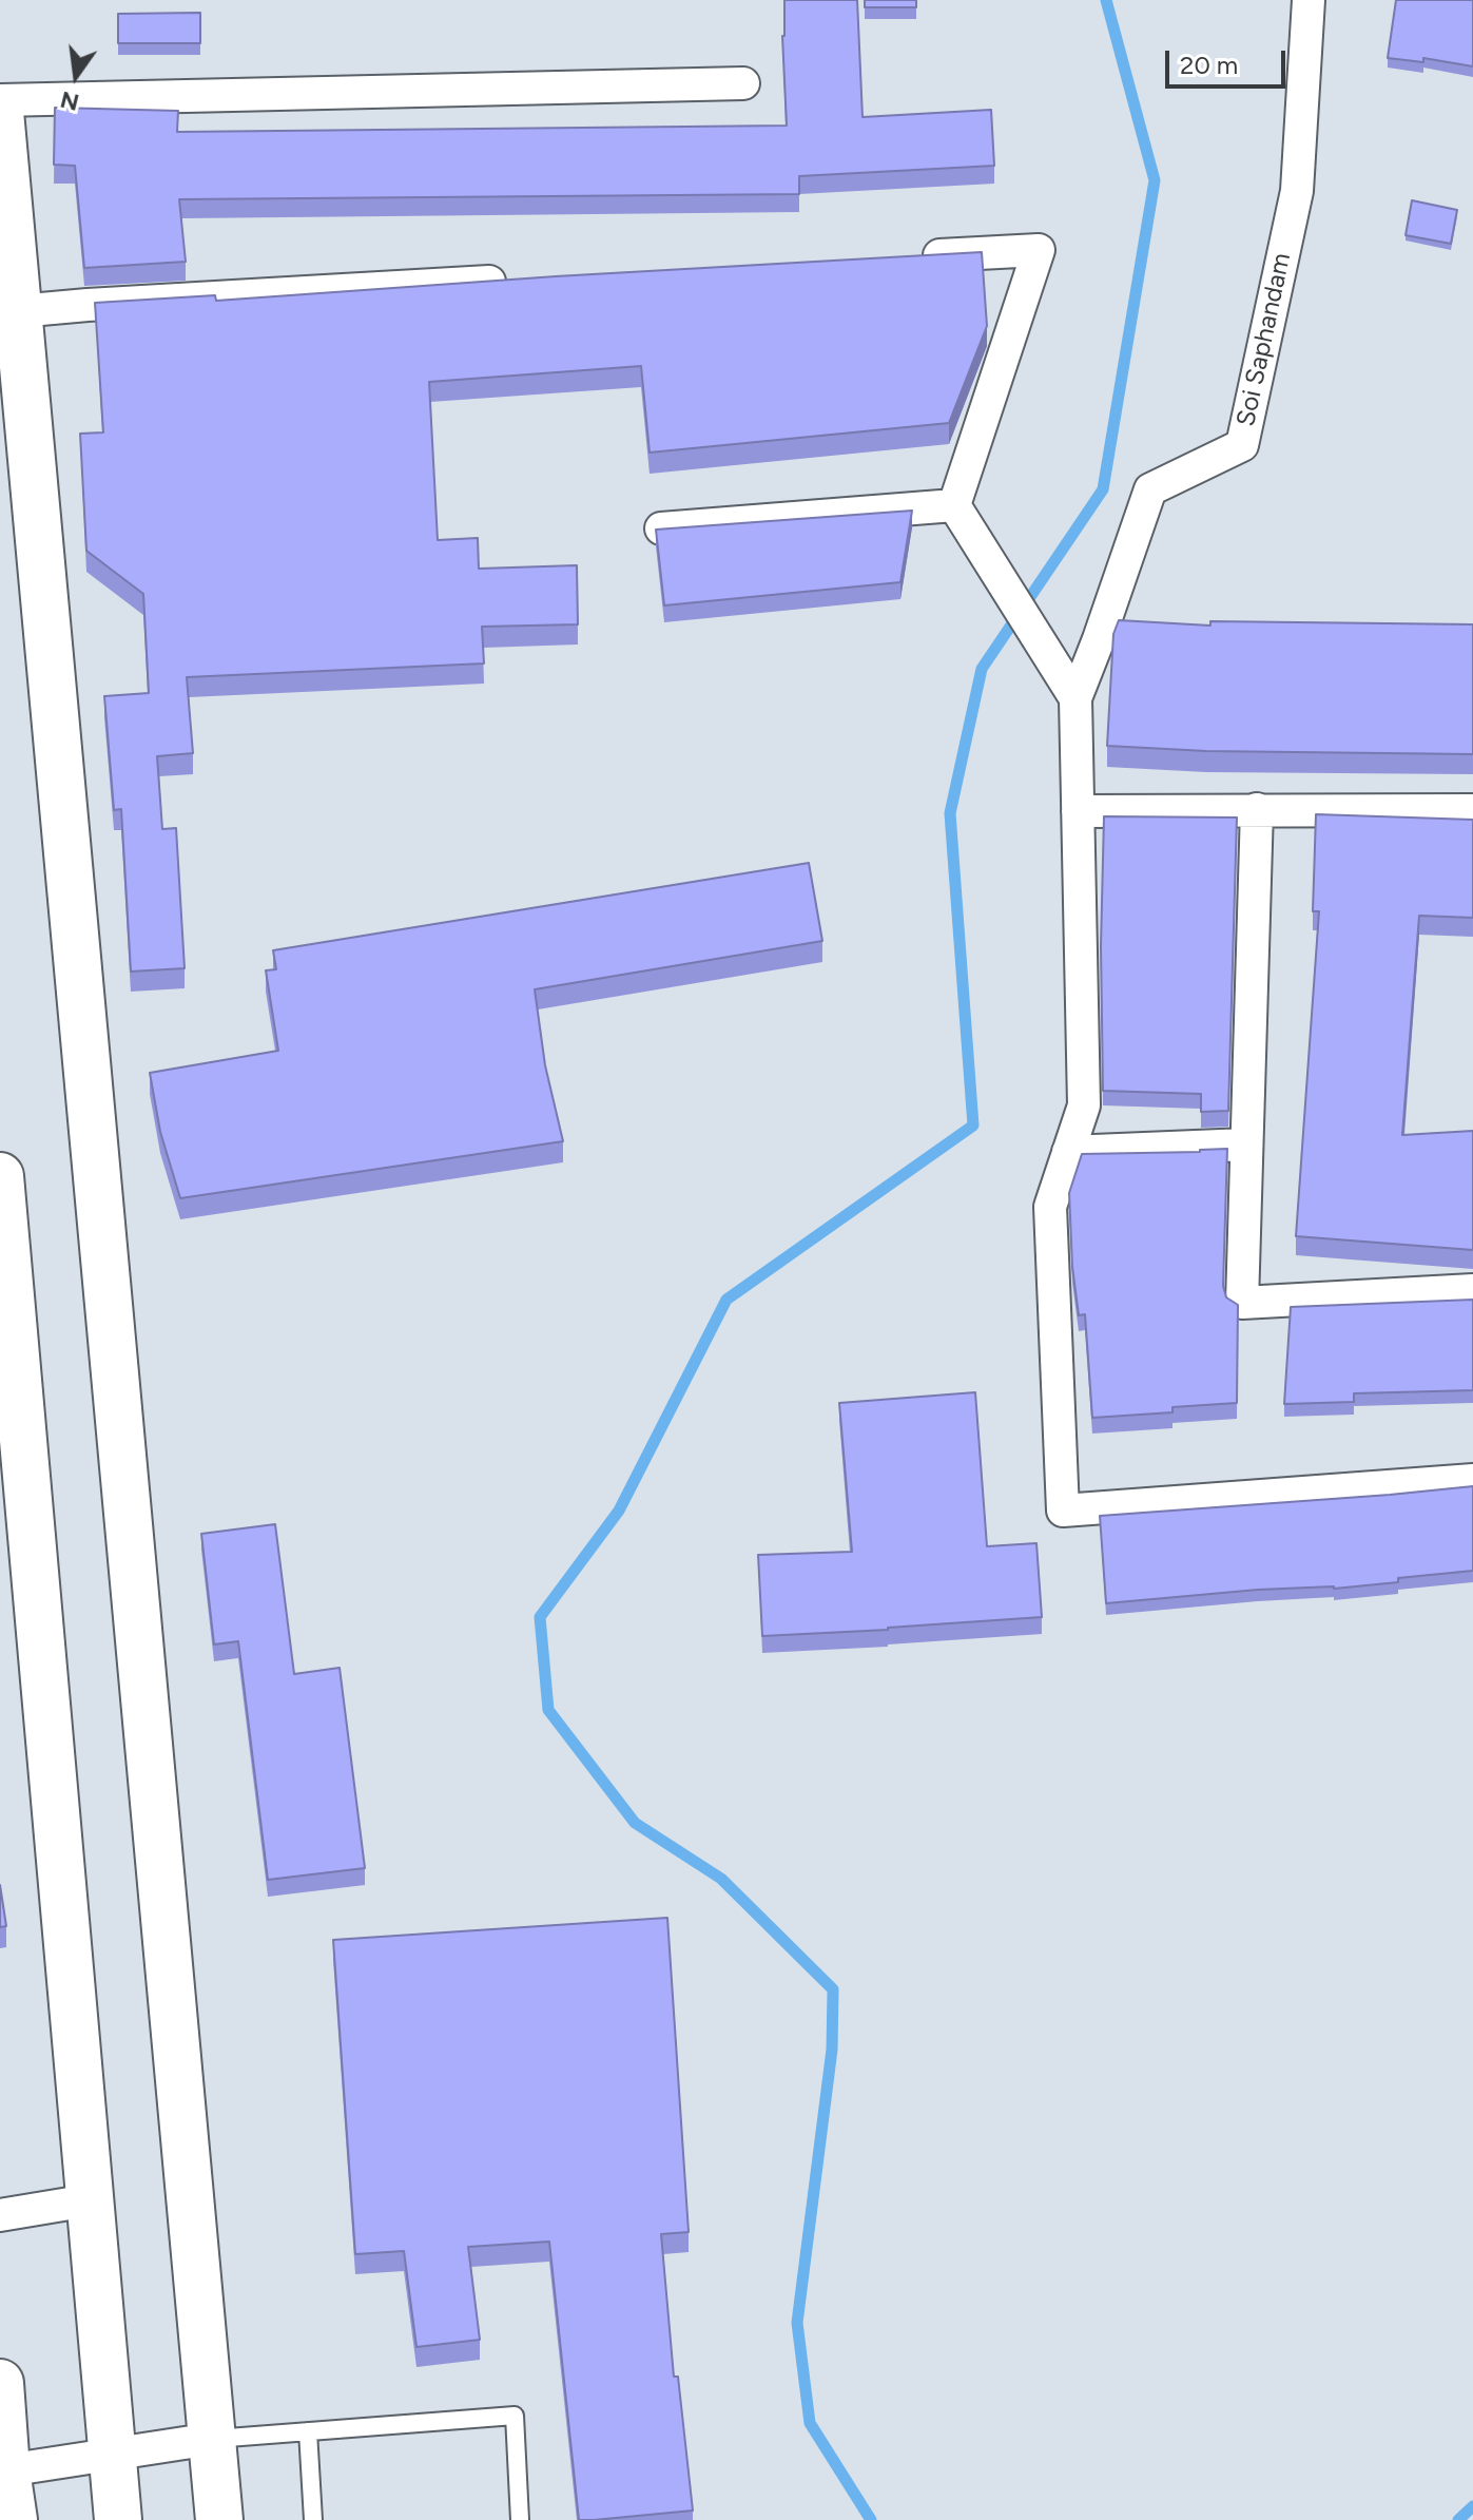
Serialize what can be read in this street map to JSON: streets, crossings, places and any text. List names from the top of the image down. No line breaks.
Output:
{"streets":{"street":["Soi Saphandam"]},"scale_bar":"20 m","north":"bottom"}
